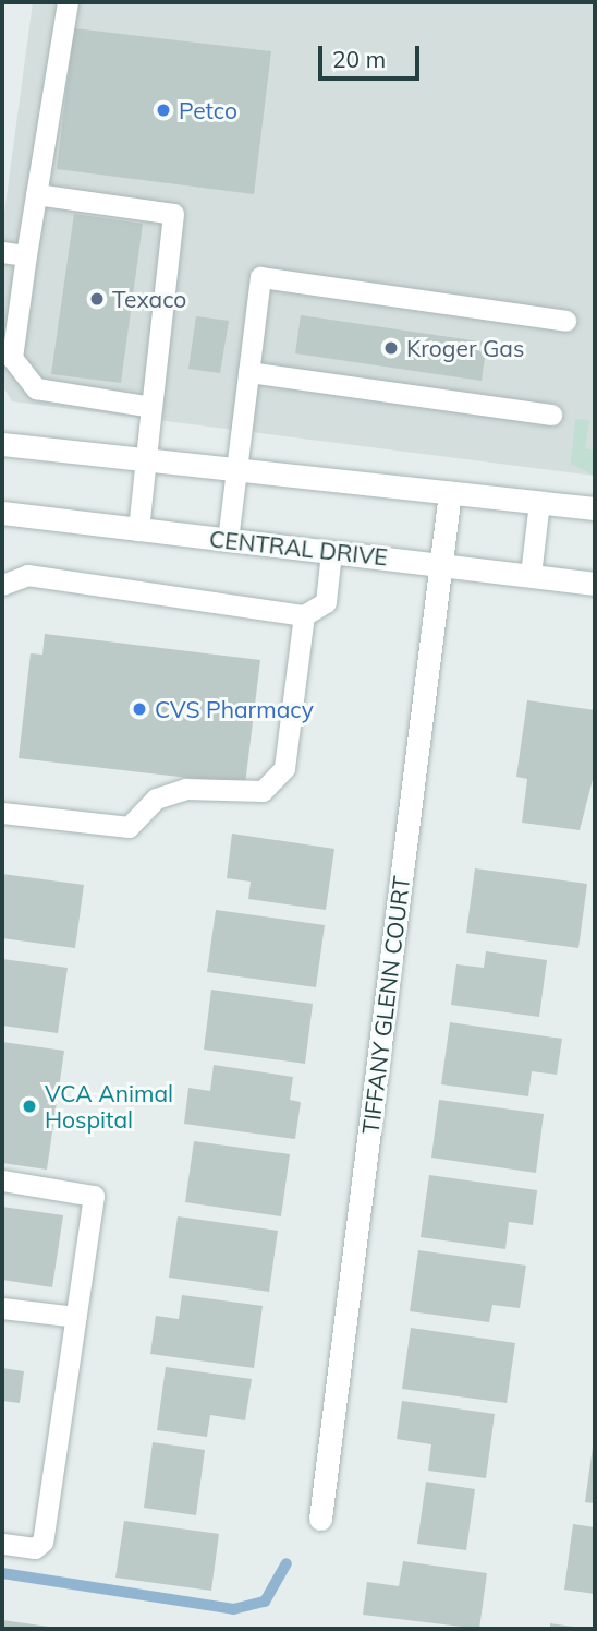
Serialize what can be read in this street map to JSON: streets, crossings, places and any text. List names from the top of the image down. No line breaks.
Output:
{"streets":{"main road":["CENTRAL DRIVE","TIFFANY GLENN COURT"]},"crossings":[["CENTRAL DRIVE","TIFFANY GLENN COURT"]],"places":["Petco","Texaco","Kroger Gas","CVS Pharmacy","VCA Animal Hospital"],"scale_bar":"20 m"}
